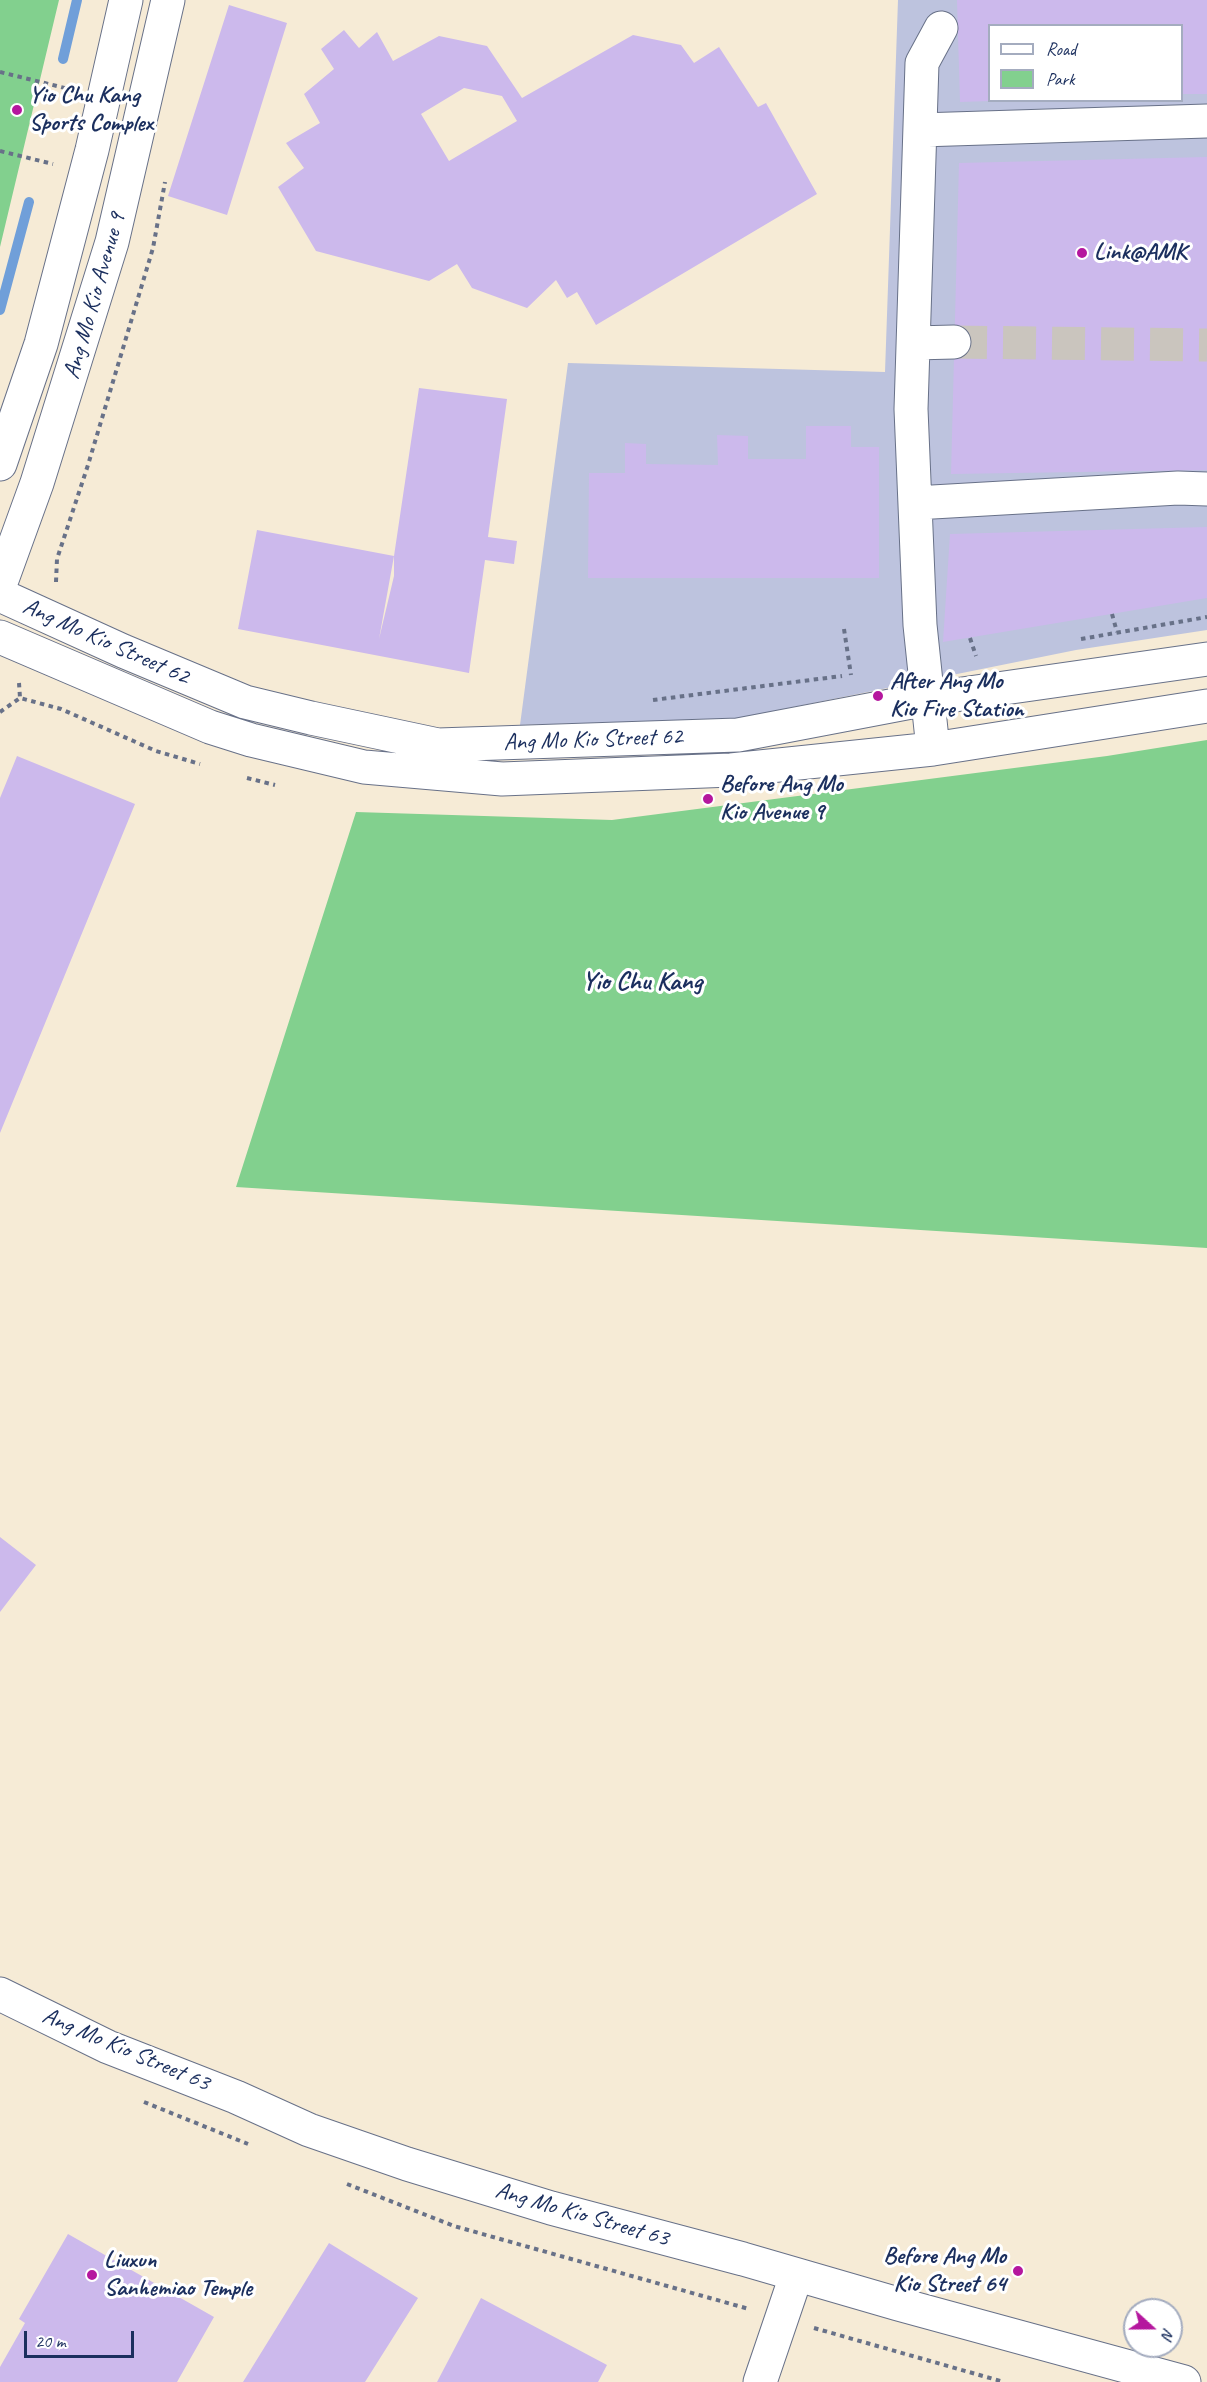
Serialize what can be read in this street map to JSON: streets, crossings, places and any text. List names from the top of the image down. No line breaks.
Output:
{"streets":{"street":["Ang Mo Kio Avenue 9","Ang Mo Kio Street 62","Ang Mo Kio Street 63"]},"districts":["Yio Chu Kang"],"places":["Yio Chu Kang Sports Complex","Link@AMK","After Ang Mo Kio Fire Station","Before Ang Mo Kio Avenue 9","Before Ang Mo Kio Street 64","Liuxun Sanhemiao Temple"],"legend":["Road","Park"],"scale_bar":"20 m","north":"right"}
